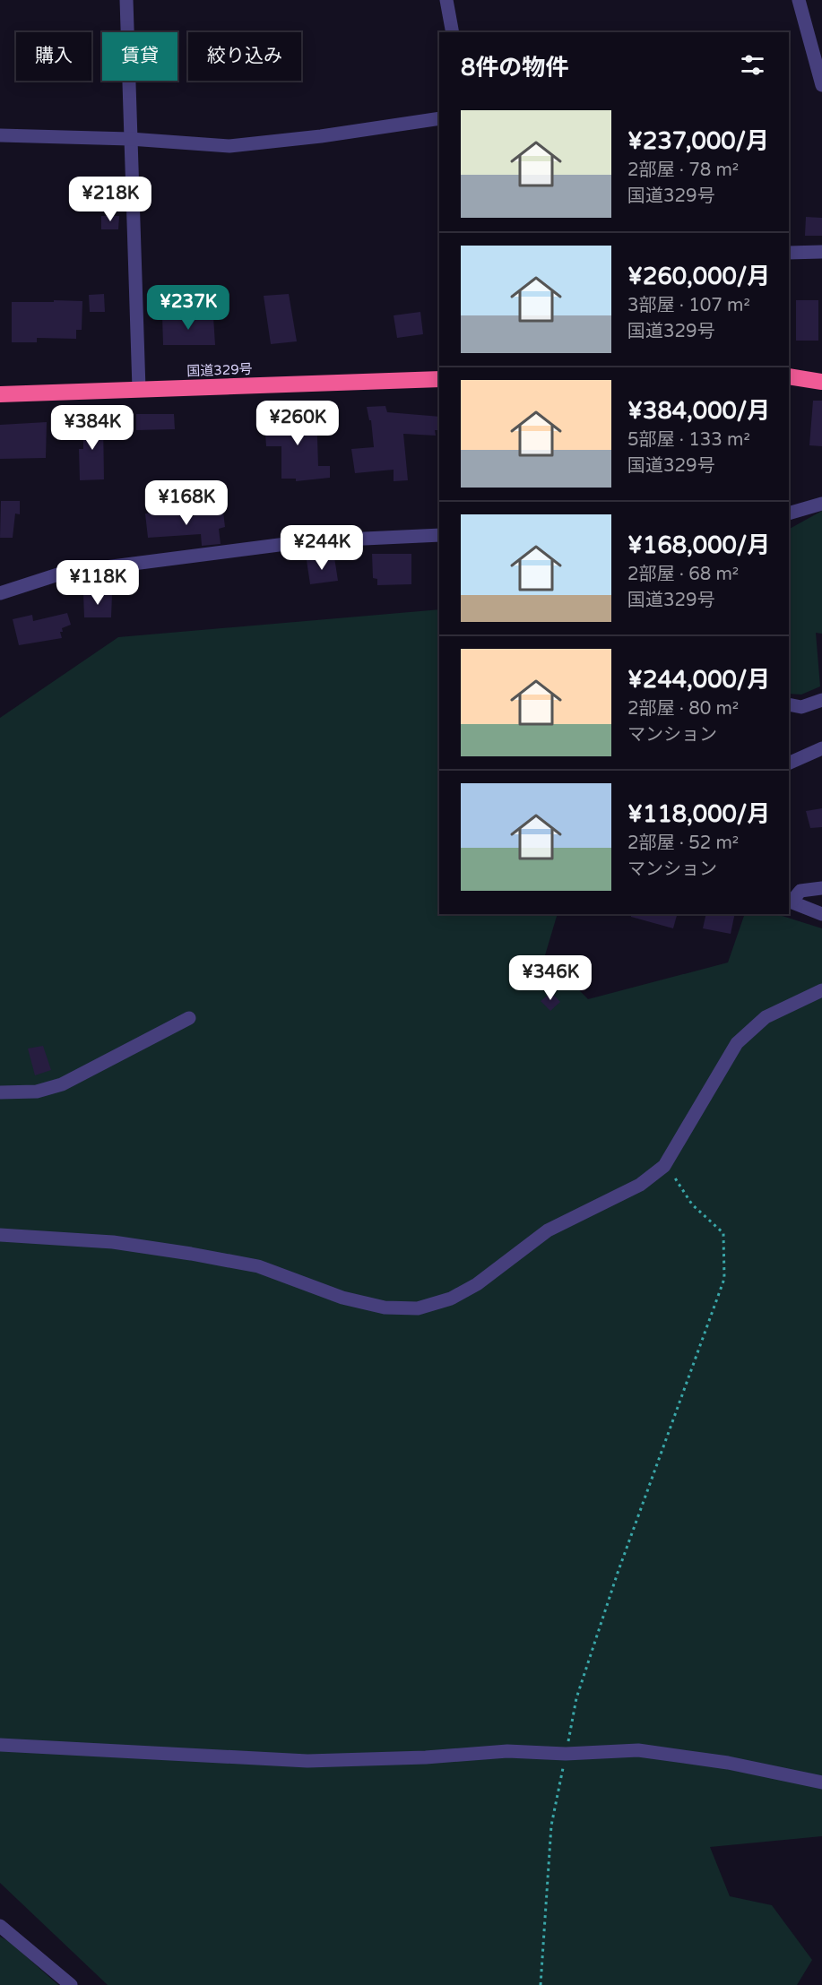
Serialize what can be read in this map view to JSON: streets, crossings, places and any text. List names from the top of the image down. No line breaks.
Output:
{"streets":{"highway":["国道329号"]},"page":{"chip":["購入","賃貸","絞り込み"],"heading":"8件の物件","list":[{"name":"¥237,000/月","note":"2部屋 · 78 m² · 国道329号"},{"name":"¥260,000/月","note":"3部屋 · 107 m² · 国道329号"},{"name":"¥384,000/月","note":"5部屋 · 133 m² · 国道329号"},{"name":"¥168,000/月","note":"2部屋 · 68 m² · 国道329号"},{"name":"¥244,000/月","note":"2部屋 · 80 m² · マンション"},{"name":"¥118,000/月","note":"2部屋 · 52 m² · マンション"}],"price":["¥218K","¥237K","¥260K","¥384K","¥168K","¥244K","¥118K","¥346K"]}}
